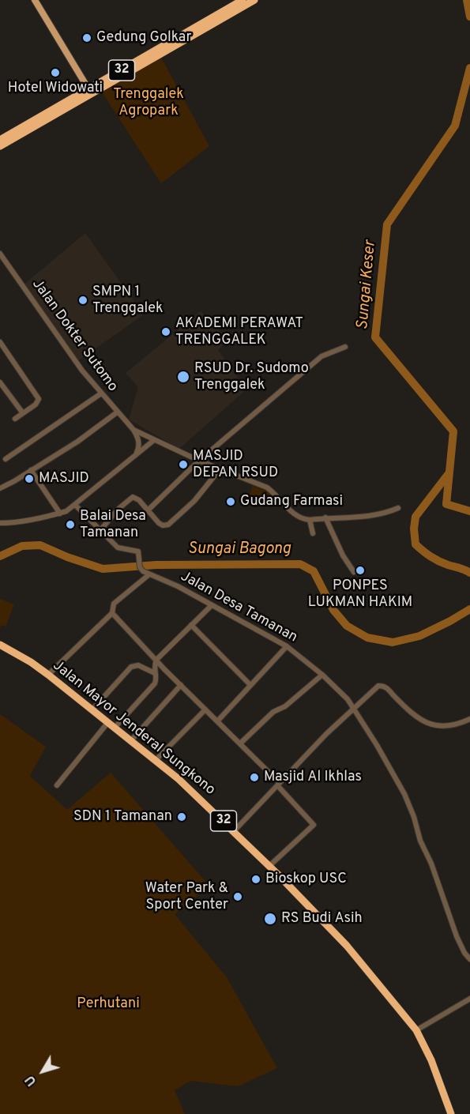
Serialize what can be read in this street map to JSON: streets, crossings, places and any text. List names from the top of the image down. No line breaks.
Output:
{"streets":{"highway":["32","Jalan Mayor Jenderal Sungkono"],"street":["Jalan Dokter Sutomo","Jalan Desa Tamanan"]},"crossings":[["32","Jalan Mayor Jenderal Sungkono"]],"water":["Sungai Keser","Sungai Bagong"],"parks":["Trenggalek Agropark","Perhutani"],"places":["Gedung Golkar","Hotel Widowati","SMPN 1 Trenggalek","AKADEMI PERAWAT TRENGGALEK","RSUD Dr. Sudomo Trenggalek","MASJID DEPAN RSUD","MASJID","Gudang Farmasi","Balai Desa Tamanan","PONPES LUKMAN HAKIM","Masjid Al Ikhlas","SDN 1 Tamanan","Bioskop USC","Water Park & Sport Center","RS Budi Asih"],"north":"bottom left"}
